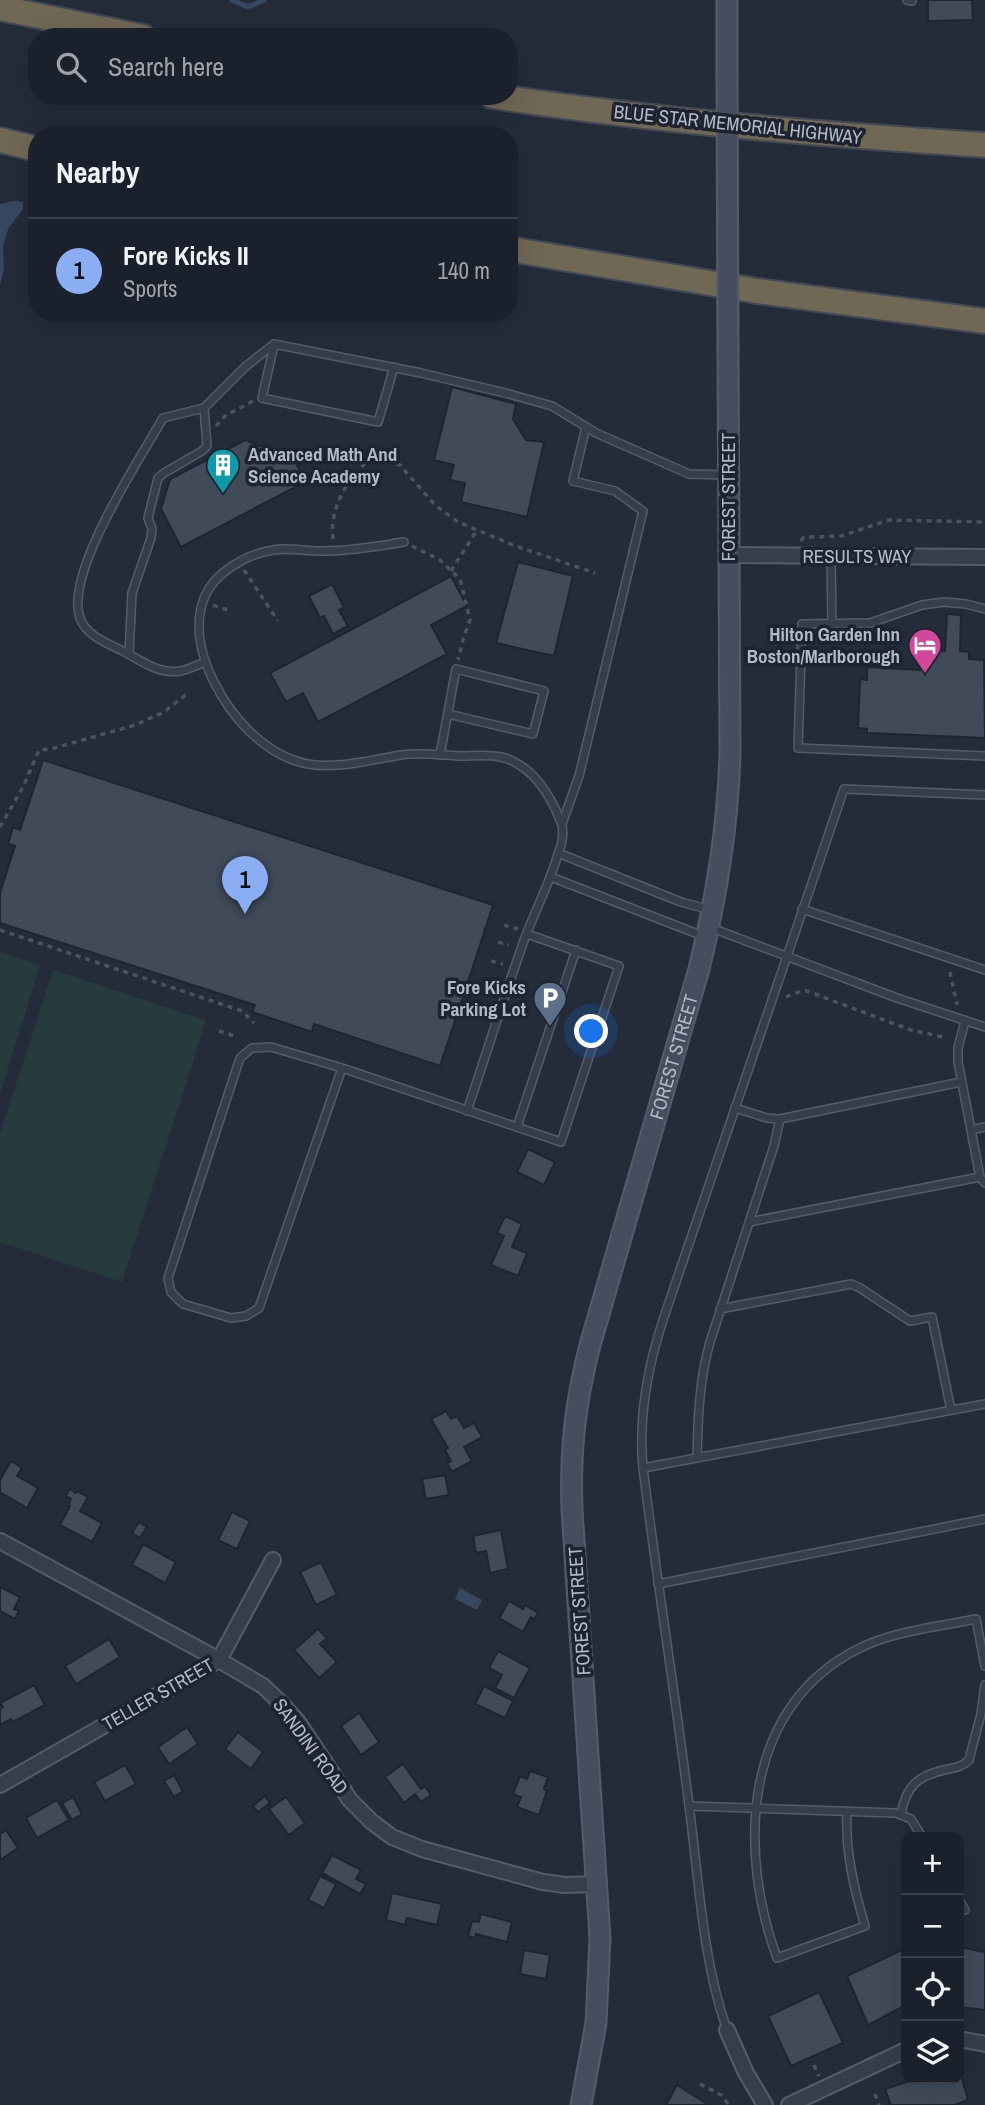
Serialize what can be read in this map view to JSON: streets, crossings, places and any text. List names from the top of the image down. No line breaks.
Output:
{"streets":{"highway":["BLUE STAR MEMORIAL HIGHWAY"],"main road":["FOREST STREET"],"street":["RESULTS WAY","TELLER STREET","SANDINI ROAD"]},"crossings":[["FOREST STREET","RESULTS WAY"],["FOREST STREET","SANDINI ROAD"],["TELLER STREET","SANDINI ROAD"]],"places":{"building":["Advanced Math And Science Academy"],"hotel":["Hilton Garden Inn Boston/Marlborough"],"parking":["Fore Kicks Parking Lot"]},"page":{"search":"Search here","heading":"Nearby","list":[{"mark":"1","name":"Fore Kicks II","note":"Sports","value":"140 m"}],"pins":"1","map_buttons":["+","−"]}}
